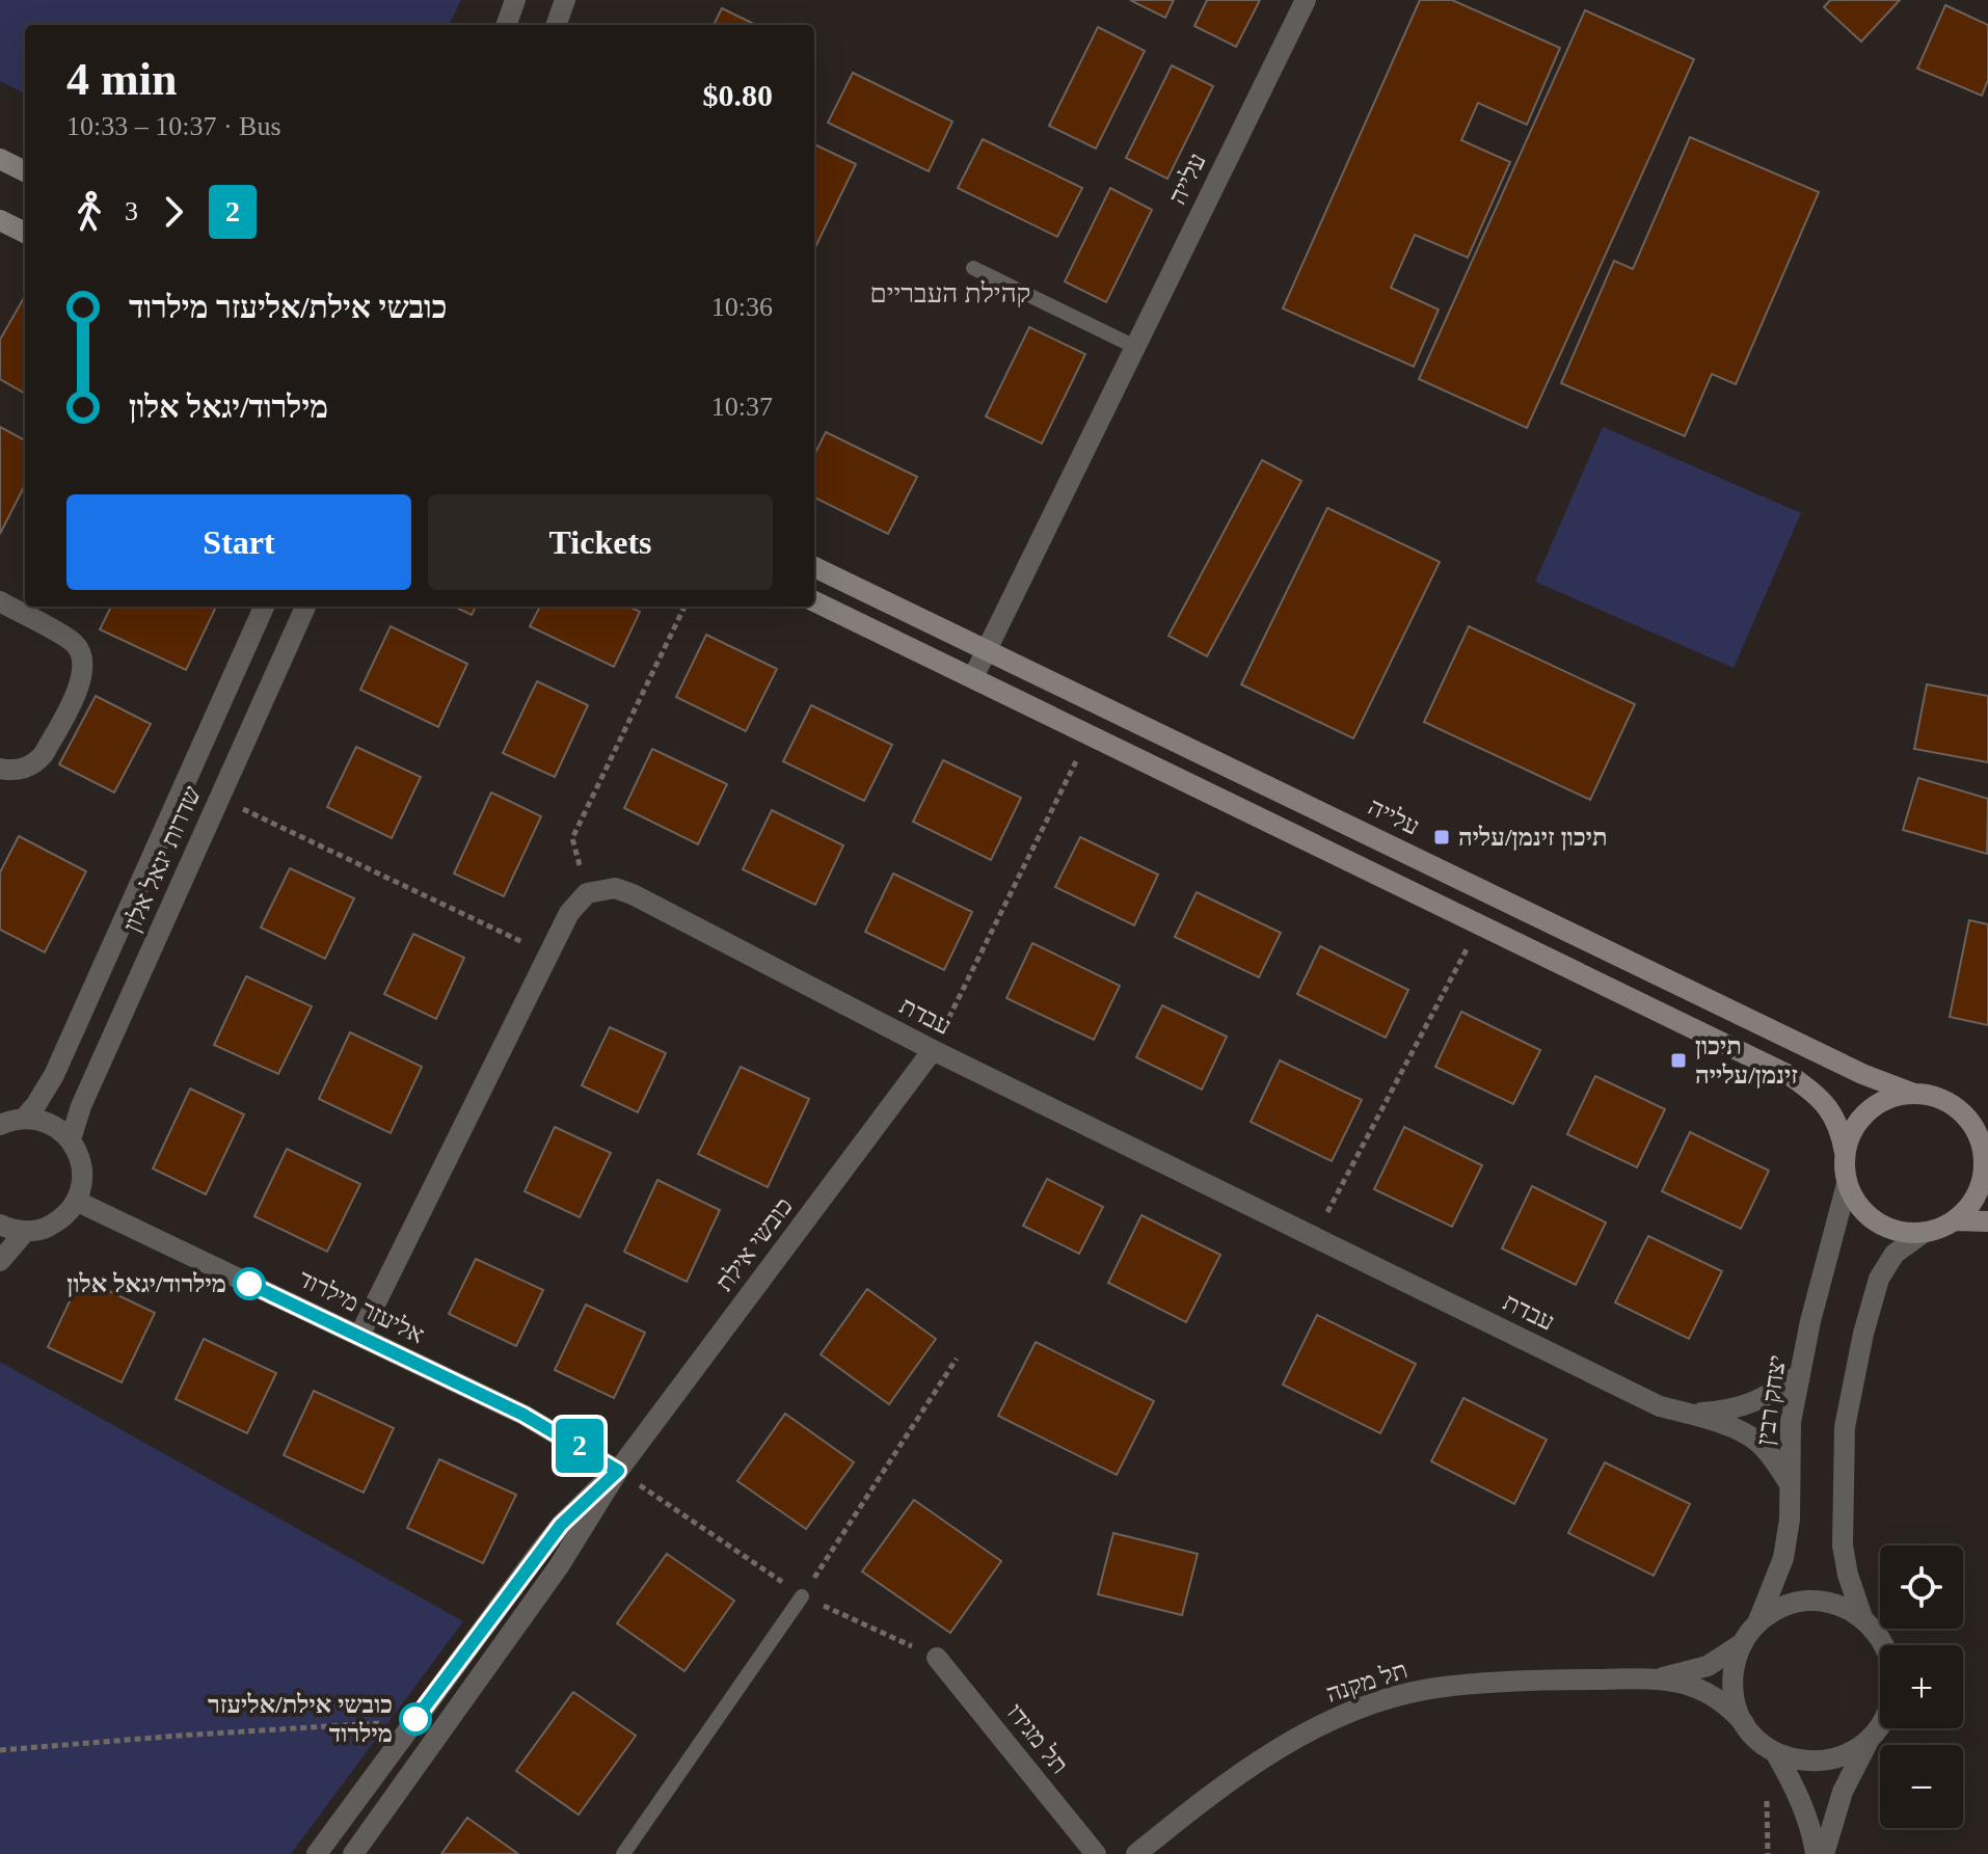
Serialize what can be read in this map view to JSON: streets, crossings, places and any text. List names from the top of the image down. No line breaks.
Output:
{"streets":{"main road":["עלייה"],"street":["שדרות יגאל אלון","עבדת","כובשי אילת","אליעזר מילרוד","יצחק רבין","תל מקנה","תל מגידו"]},"crossings":[["עלייה","יצחק רבין"],["עבדת","כובשי אילת"],["עבדת","יצחק רבין"],["כובשי אילת","אליעזר מילרוד"]],"districts":["קהילת העבריים"],"places":{"transit":["תיכון זינמן/עליה","תיכון זינמן/עלייה"],"other":["מילרוד/יגאל אלון","כובשי אילת/אליעזר מילרוד"]},"lines":["bus line 2"],"page":{"on_map":"2","heading":["4 min","10:33 – 10:37 · Bus","$0.80"],"legs":["3","2"],"list":[{"name":"כובשי אילת/אליעזר מילרוד","value":"10:36"},{"name":"מילרוד/יגאל אלון","value":"10:37"}],"buttons":["Start","Tickets"],"map_buttons":["+","−"]}}
